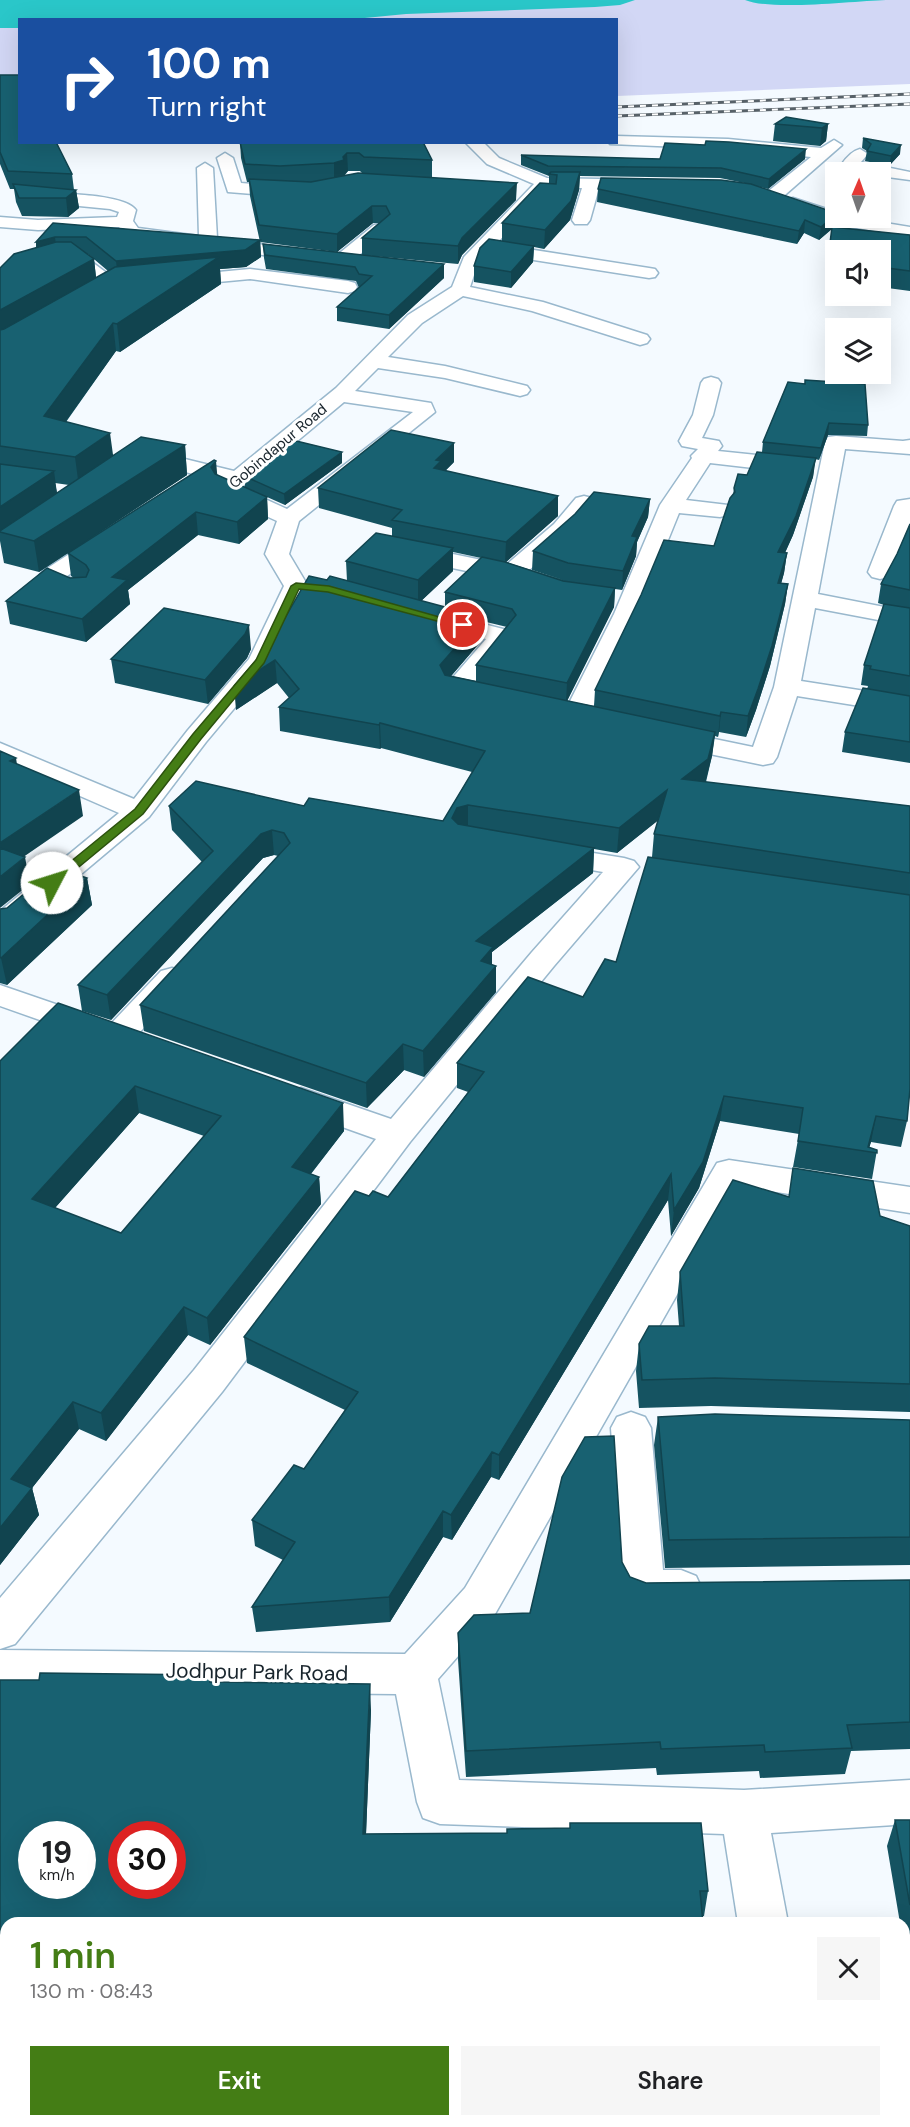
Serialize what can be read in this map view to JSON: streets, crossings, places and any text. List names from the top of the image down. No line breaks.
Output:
{"streets":{"street":["Gobindapur Road","Jodhpur Park Road"]},"north":"top","page":{"turn":["100 m","Turn right"],"speed":"19 km/h","limit":"30","heading":["1 min","130 m · 08:43"],"buttons":["Exit","Share"]}}
